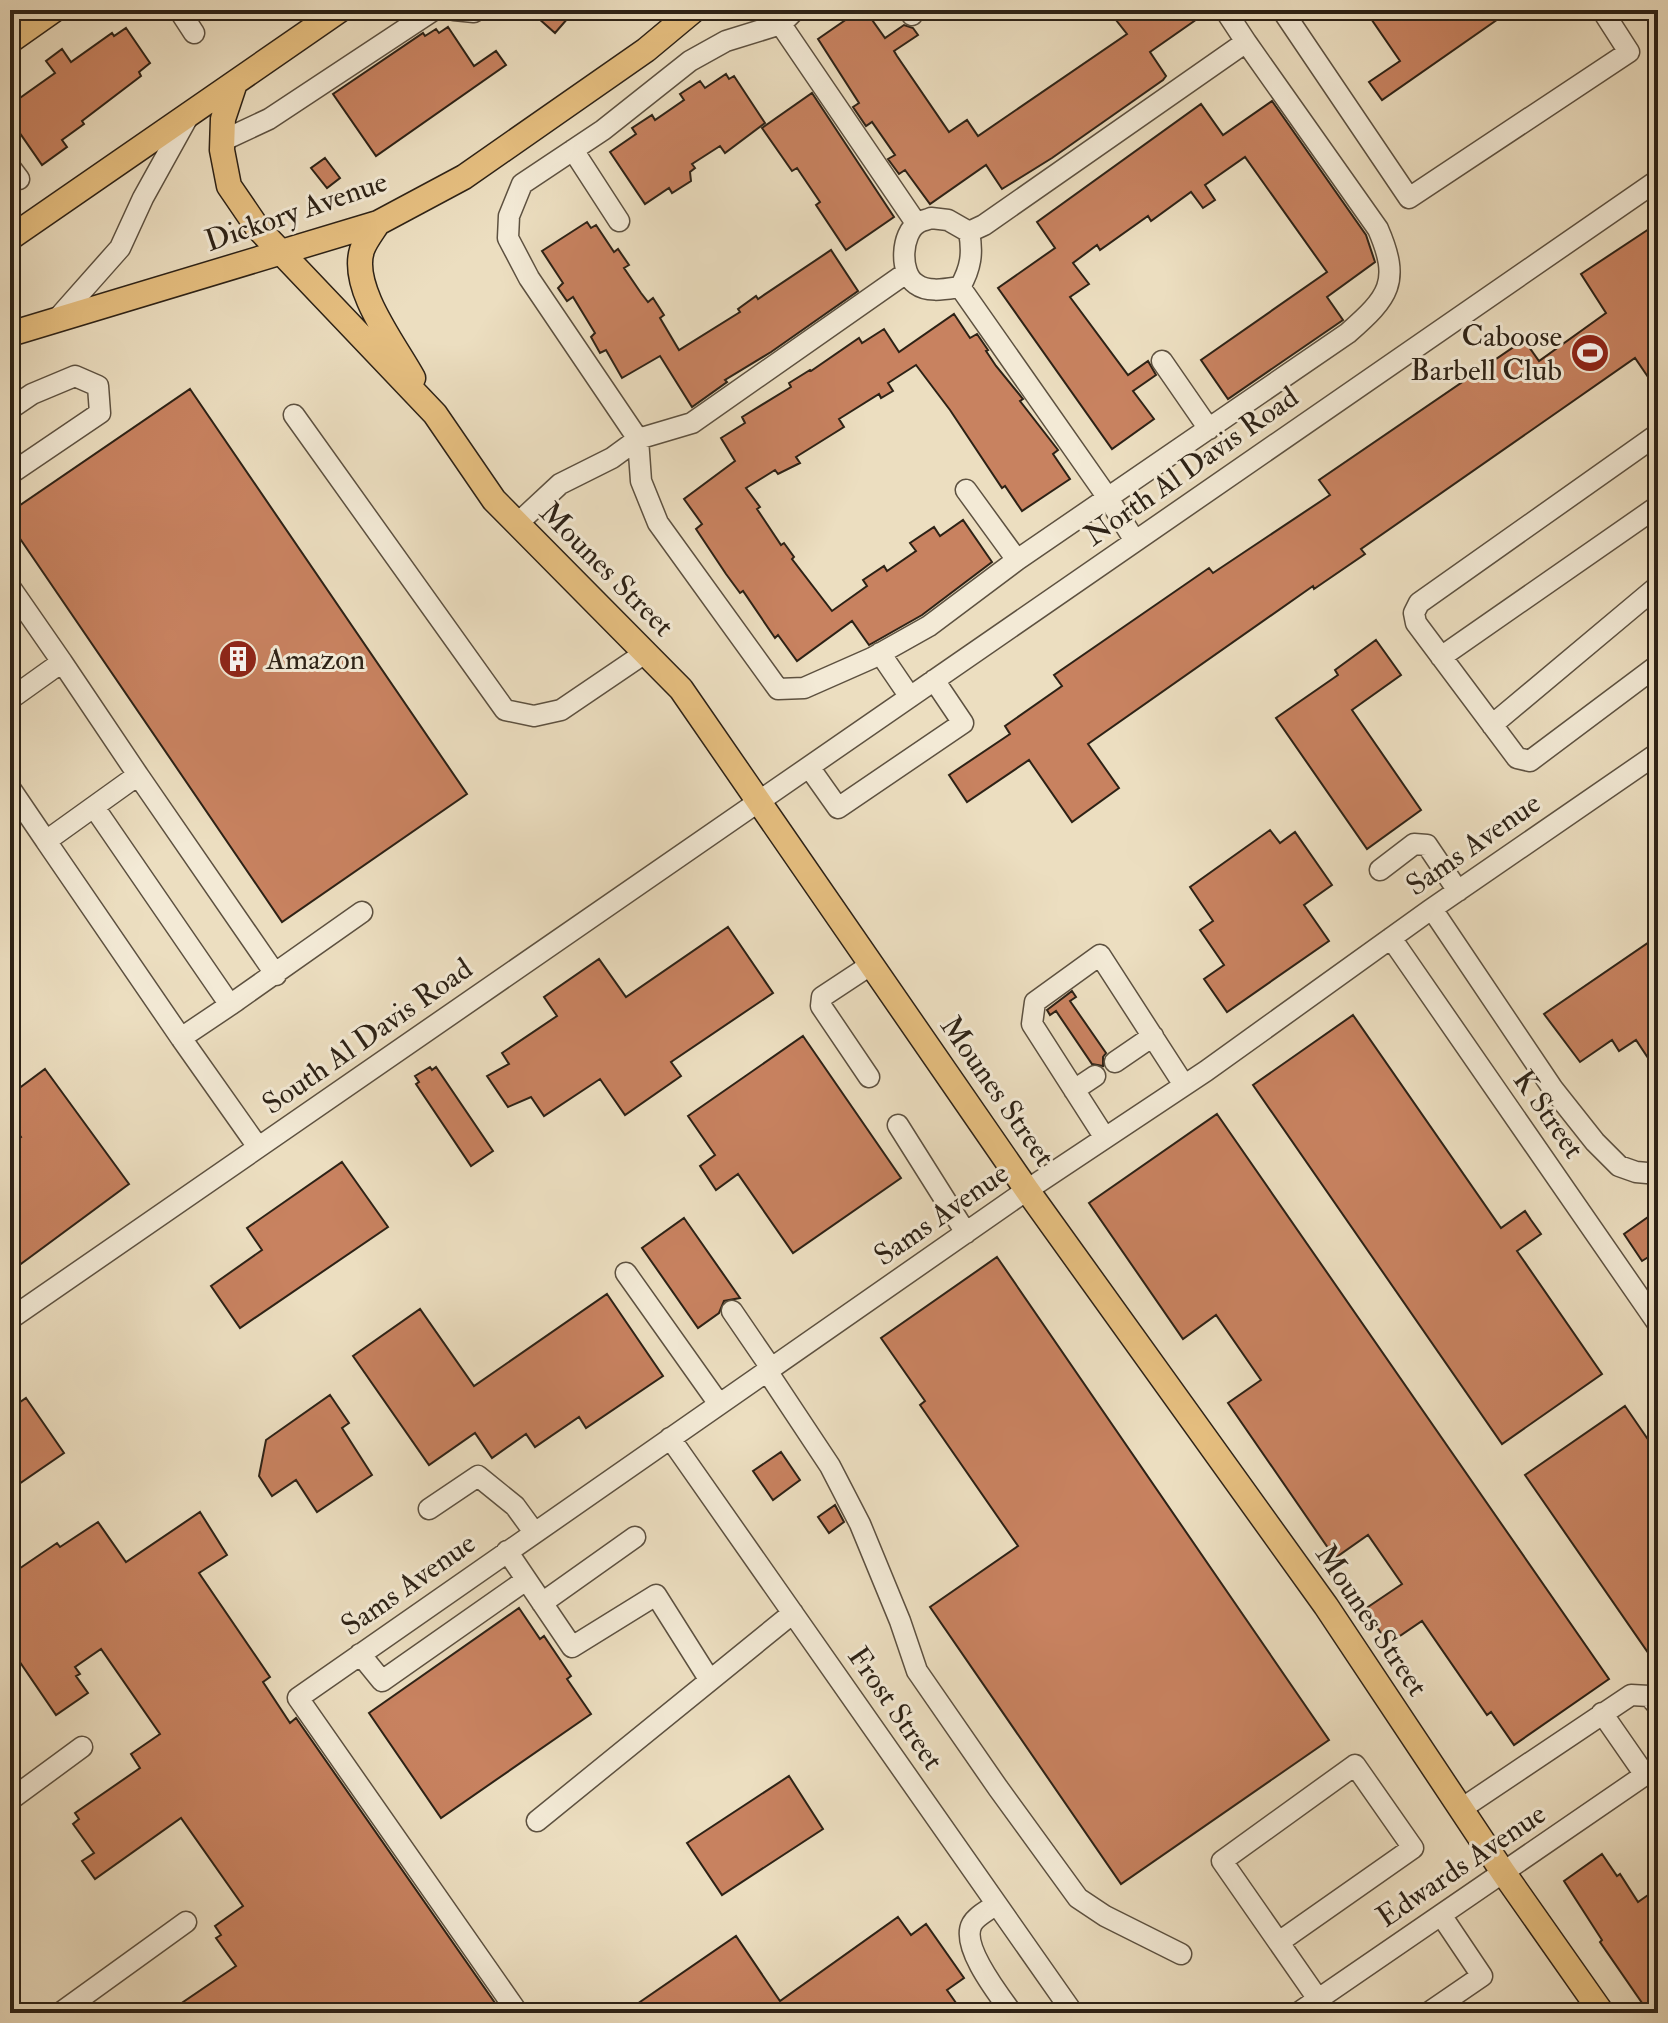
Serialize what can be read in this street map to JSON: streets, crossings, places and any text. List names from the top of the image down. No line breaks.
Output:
{"streets":{"main road":["Dickory Avenue","Mounes Street"],"street":["North Al Davis Road","Sams Avenue","South Al Davis Road","K Street","Frost Street","Edwards Avenue"]},"crossings":[["Dickory Avenue","Mounes Street"],["North Al Davis Road","Mounes Street"],["North Al Davis Road","South Al Davis Road"],["Mounes Street","Sams Avenue"],["Mounes Street","South Al Davis Road"],["Mounes Street","Edwards Avenue"],["Sams Avenue","K Street"],["Sams Avenue","Frost Street"]],"places":{"sports":["Caboose Barbell Club"],"building":["Amazon"]}}
